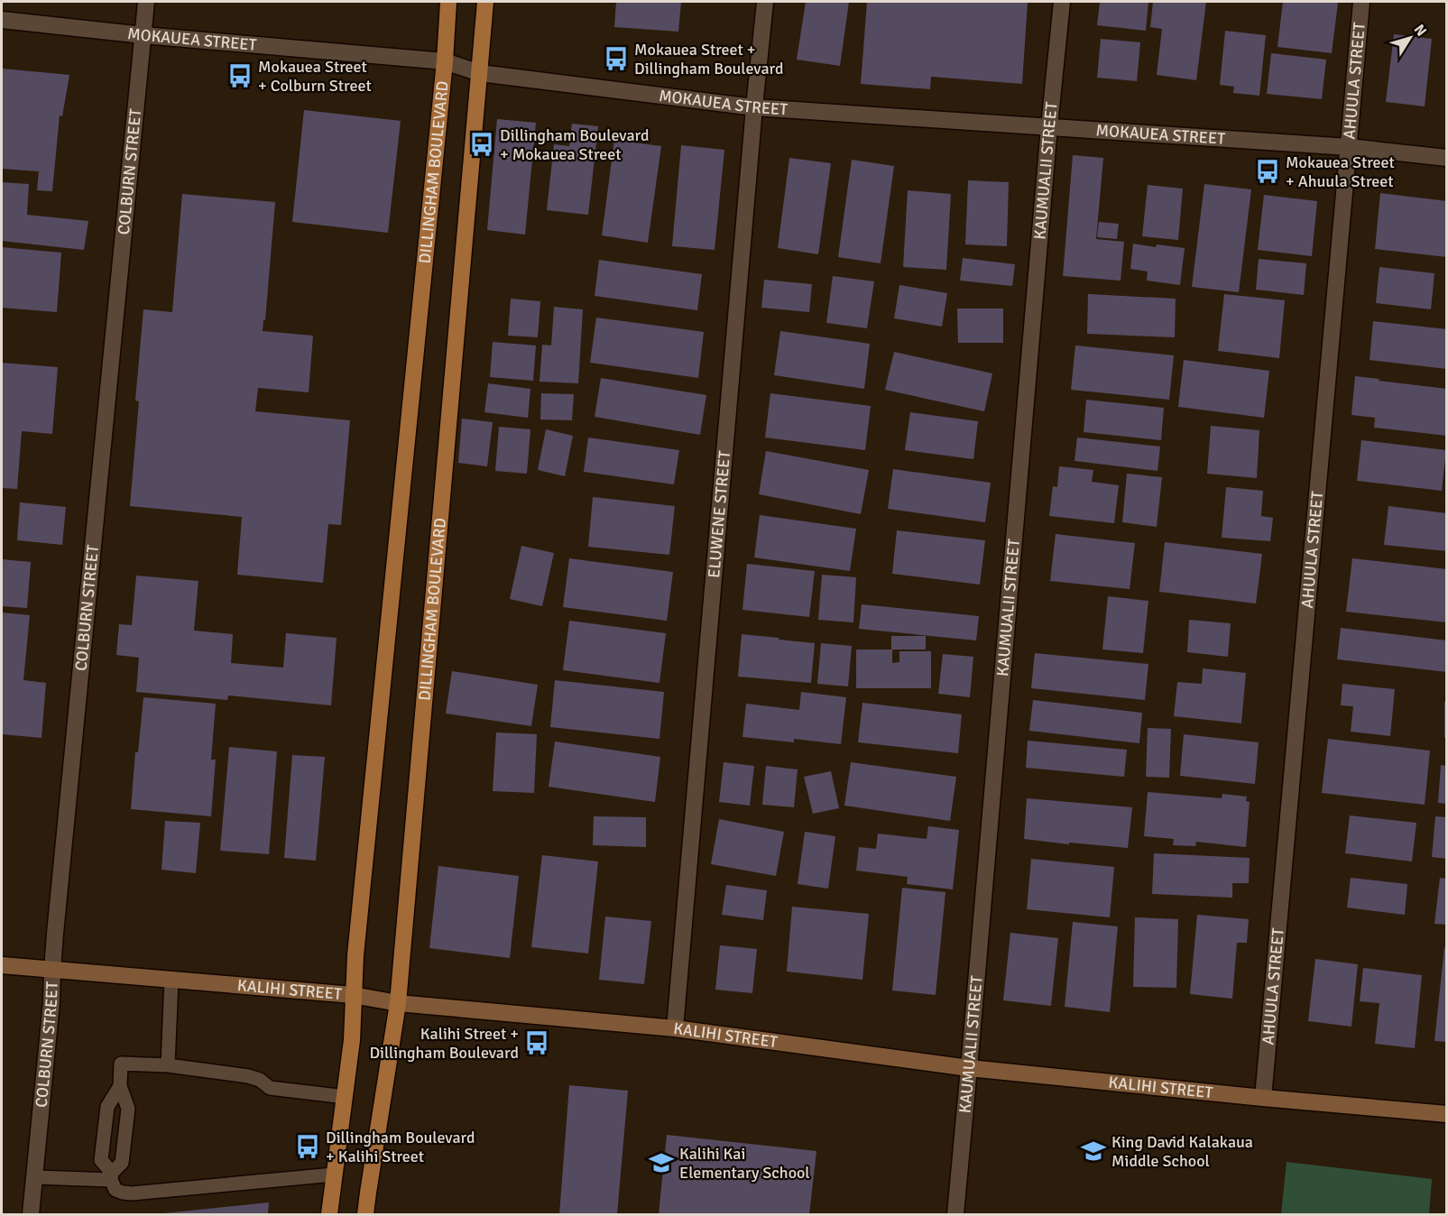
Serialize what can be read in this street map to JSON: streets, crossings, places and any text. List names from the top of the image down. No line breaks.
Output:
{"streets":{"main road":["DILLINGHAM BOULEVARD","KALIHI STREET"],"street":["MOKAUEA STREET","AHUULA STREET","COLBURN STREET","KAUMUALII STREET","ELUWENE STREET"]},"crossings":[["MOKAUEA STREET","AHUULA STREET"],["MOKAUEA STREET","COLBURN STREET"],["MOKAUEA STREET","KAUMUALII STREET"],["MOKAUEA STREET","DILLINGHAM BOULEVARD"],["MOKAUEA STREET","ELUWENE STREET"],["AHUULA STREET","KALIHI STREET"],["COLBURN STREET","KALIHI STREET"],["KAUMUALII STREET","KALIHI STREET"],["DILLINGHAM BOULEVARD","KALIHI STREET"],["ELUWENE STREET","KALIHI STREET"]],"places":{"bus stop":["Mokauea Street + Dillingham Boulevard","Mokauea Street + Colburn Street","Dillingham Boulevard + Mokauea Street","Mokauea Street + Ahuula Street","Kalihi Street + Dillingham Boulevard","Dillingham Boulevard + Kalihi Street"],"school or university":["King David Kalakaua Middle School","Kalihi Kai Elementary School"]},"north":"top right"}
